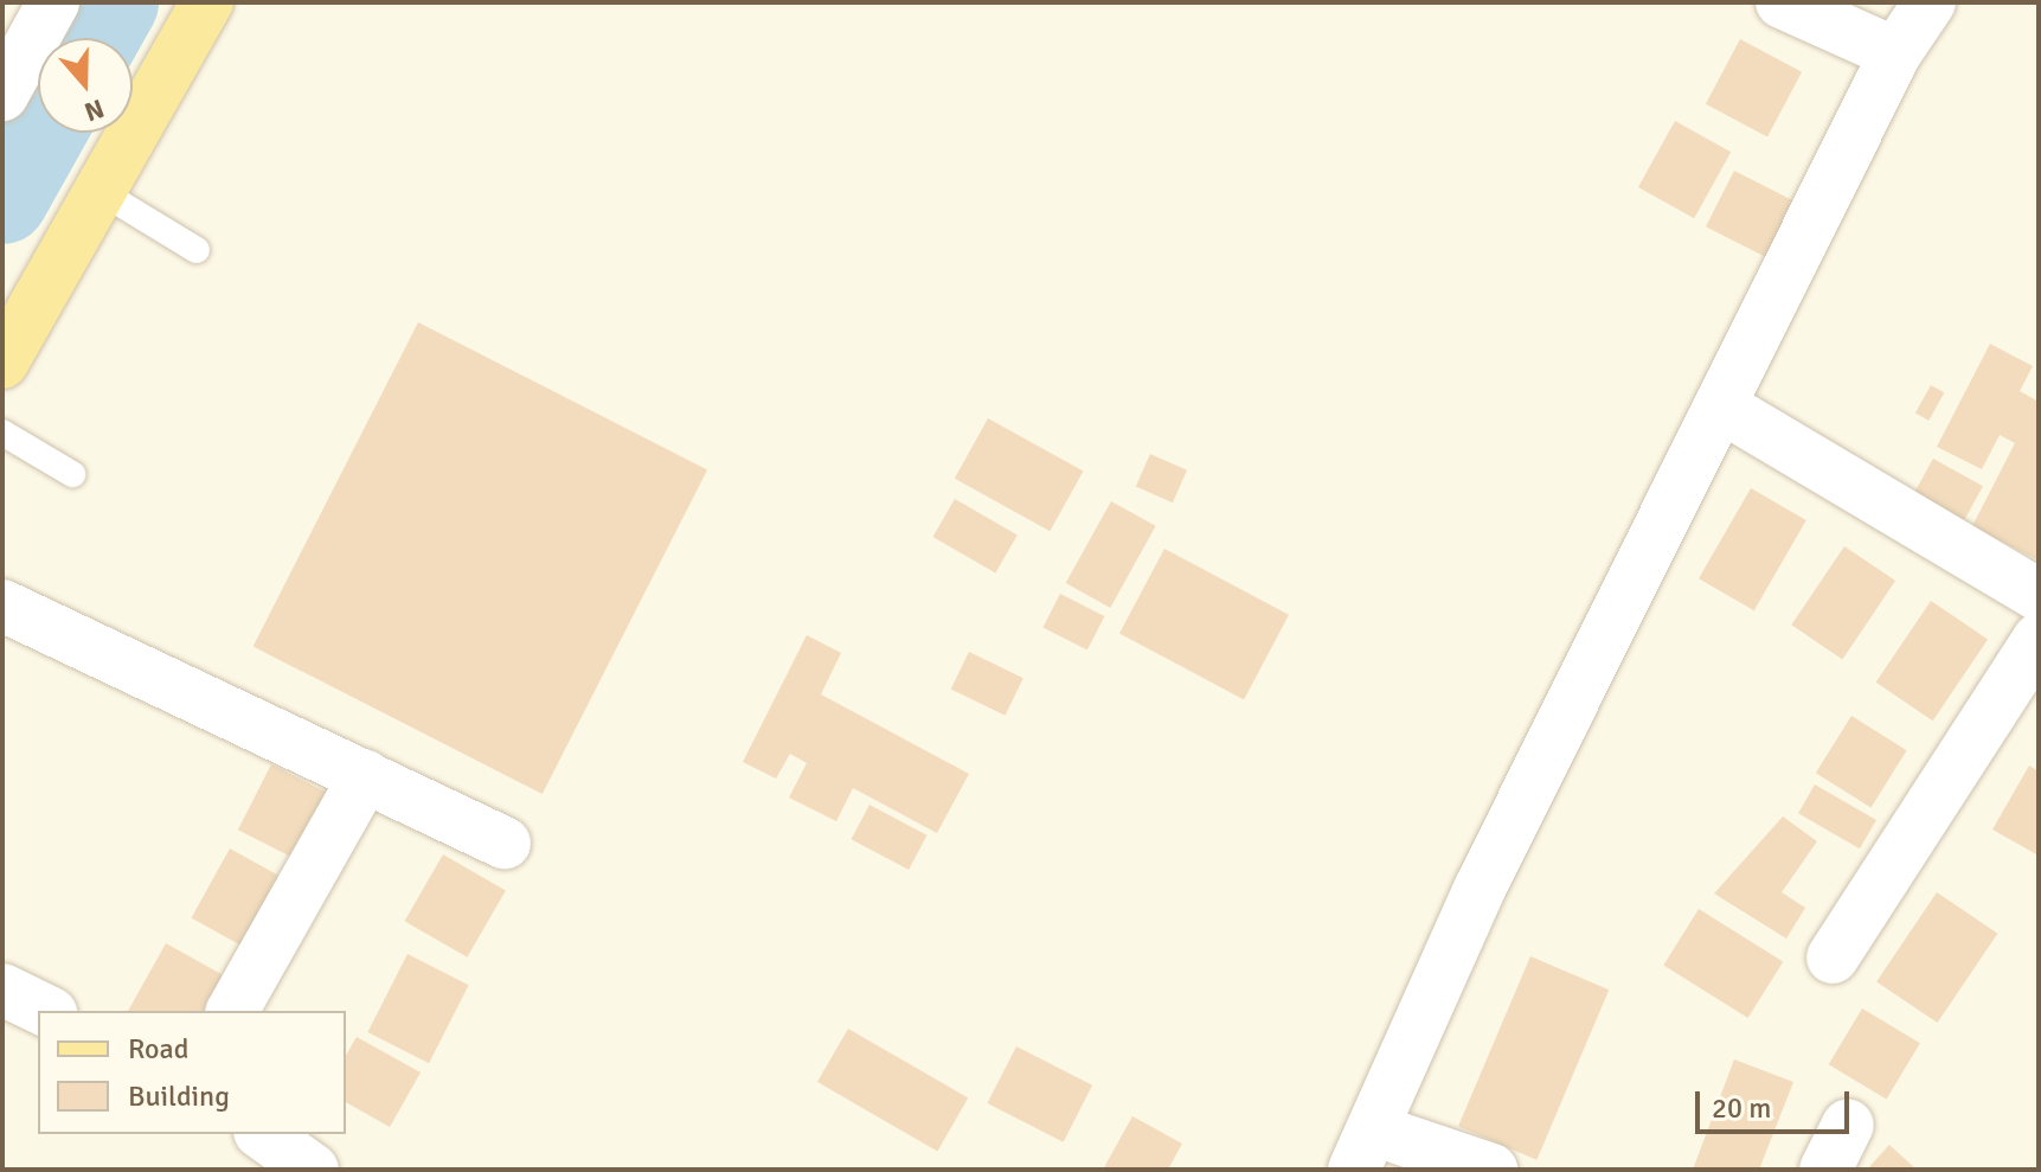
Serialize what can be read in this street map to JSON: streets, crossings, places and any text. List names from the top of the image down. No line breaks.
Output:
{"legend":["Road","Building"],"scale_bar":"20 m","north":"bottom"}
